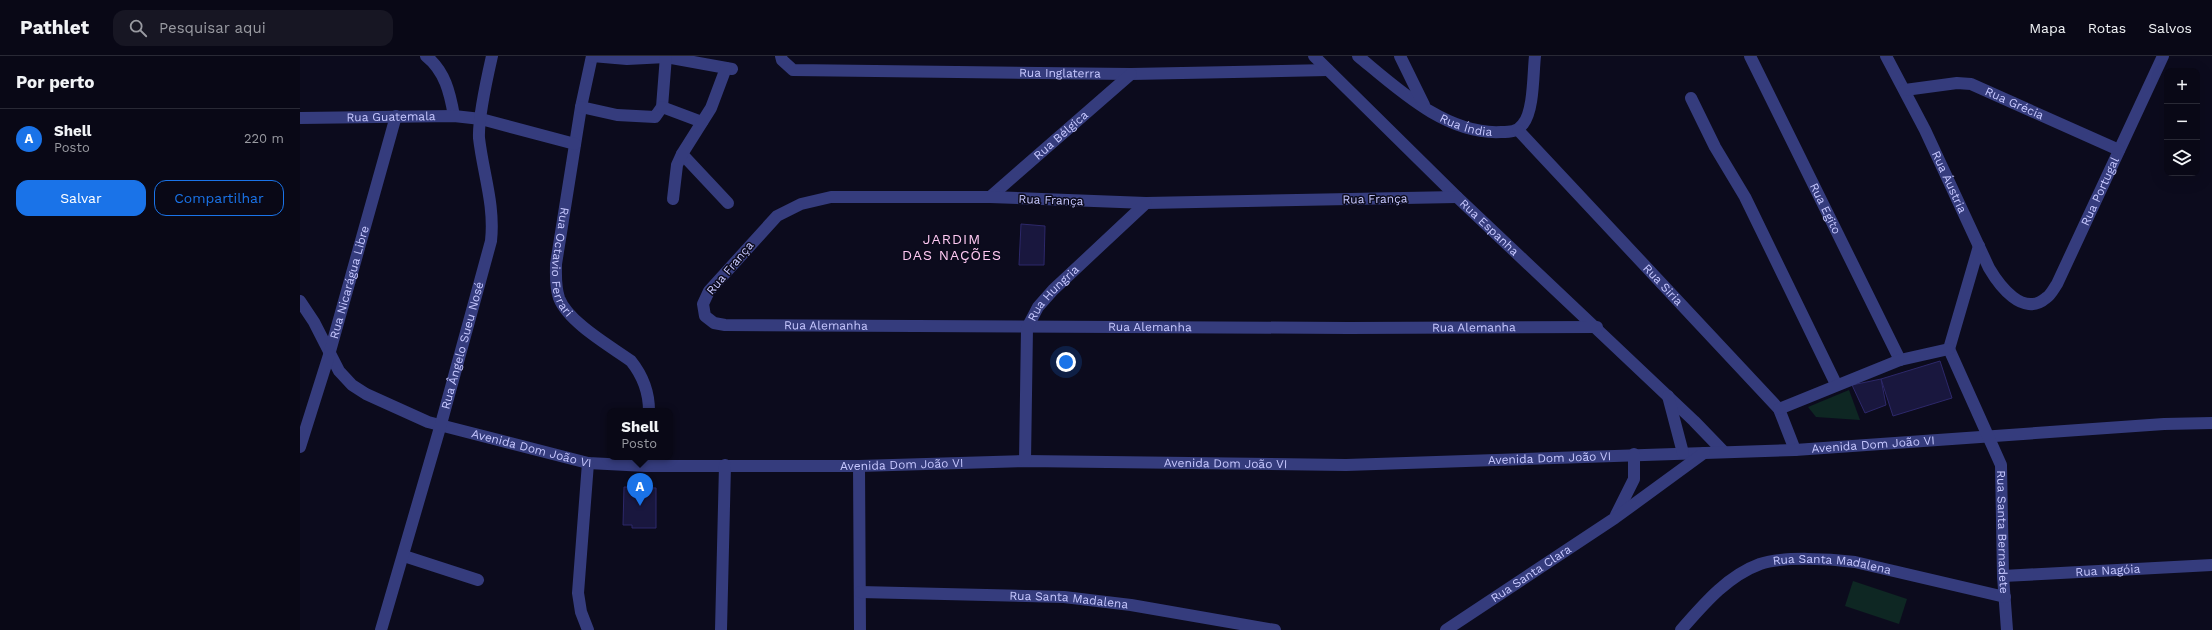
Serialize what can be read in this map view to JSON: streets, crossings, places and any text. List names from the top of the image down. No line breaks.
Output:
{"streets":{"street":["Rua Inglaterra","Rua Grécia","Rua Guatemala","Rua Índia","Rua Bélgica","Rua Áustria","Rua Portugal","Rua França","Rua Egito","Rua Espanha","Rua Octavio Ferrari","Rua Nicarágua Libre","Rua Siria","Rua Hungria","Rua Alemanha","Rua Ângelo Sueu Nosé","Avenida Dom João VI","Rua Santa Bernadete","Rua Santa Madalena","Rua Nagóia","Rua Santa Clara"]},"crossings":[["Rua Inglaterra","Rua Bélgica"],["Rua Inglaterra","Rua Espanha"],["Rua Grécia","Rua Áustria"],["Rua Grécia","Rua Portugal"],["Rua Guatemala","Rua Octavio Ferrari"],["Rua Guatemala","Rua Nicarágua Libre"],["Rua Guatemala","Rua Ângelo Sueu Nosé"],["Rua Índia","Rua Siria"],["Rua Bélgica","Rua França"],["Rua Áustria","Rua Portugal"],["Rua França","Rua Espanha"],["Rua França","Rua Hungria"],["Rua França","Rua Alemanha"],["Rua Espanha","Rua Alemanha"],["Rua Espanha","Avenida Dom João VI"],["Rua Nicarágua Libre","Avenida Dom João VI"],["Rua Siria","Avenida Dom João VI"],["Rua Hungria","Rua Alemanha"],["Rua Hungria","Avenida Dom João VI"],["Rua Ângelo Sueu Nosé","Avenida Dom João VI"],["Avenida Dom João VI","Rua Santa Bernadete"],["Avenida Dom João VI","Rua Santa Clara"],["Rua Santa Bernadete","Rua Santa Madalena"],["Rua Santa Bernadete","Rua Nagóia"]],"districts":["JARDIM DAS NAÇÕES"],"page":{"header":"Pathlet","search":"Pesquisar aqui","nav":["Mapa","Rotas","Salvos"],"heading":"Por perto","map_buttons":["+","−"],"list":[{"mark":"A","name":"Shell","note":"Posto","value":"220 m"}],"buttons":["Salvar","Compartilhar"],"popup":["Shell","Posto"],"pins":"A"}}
